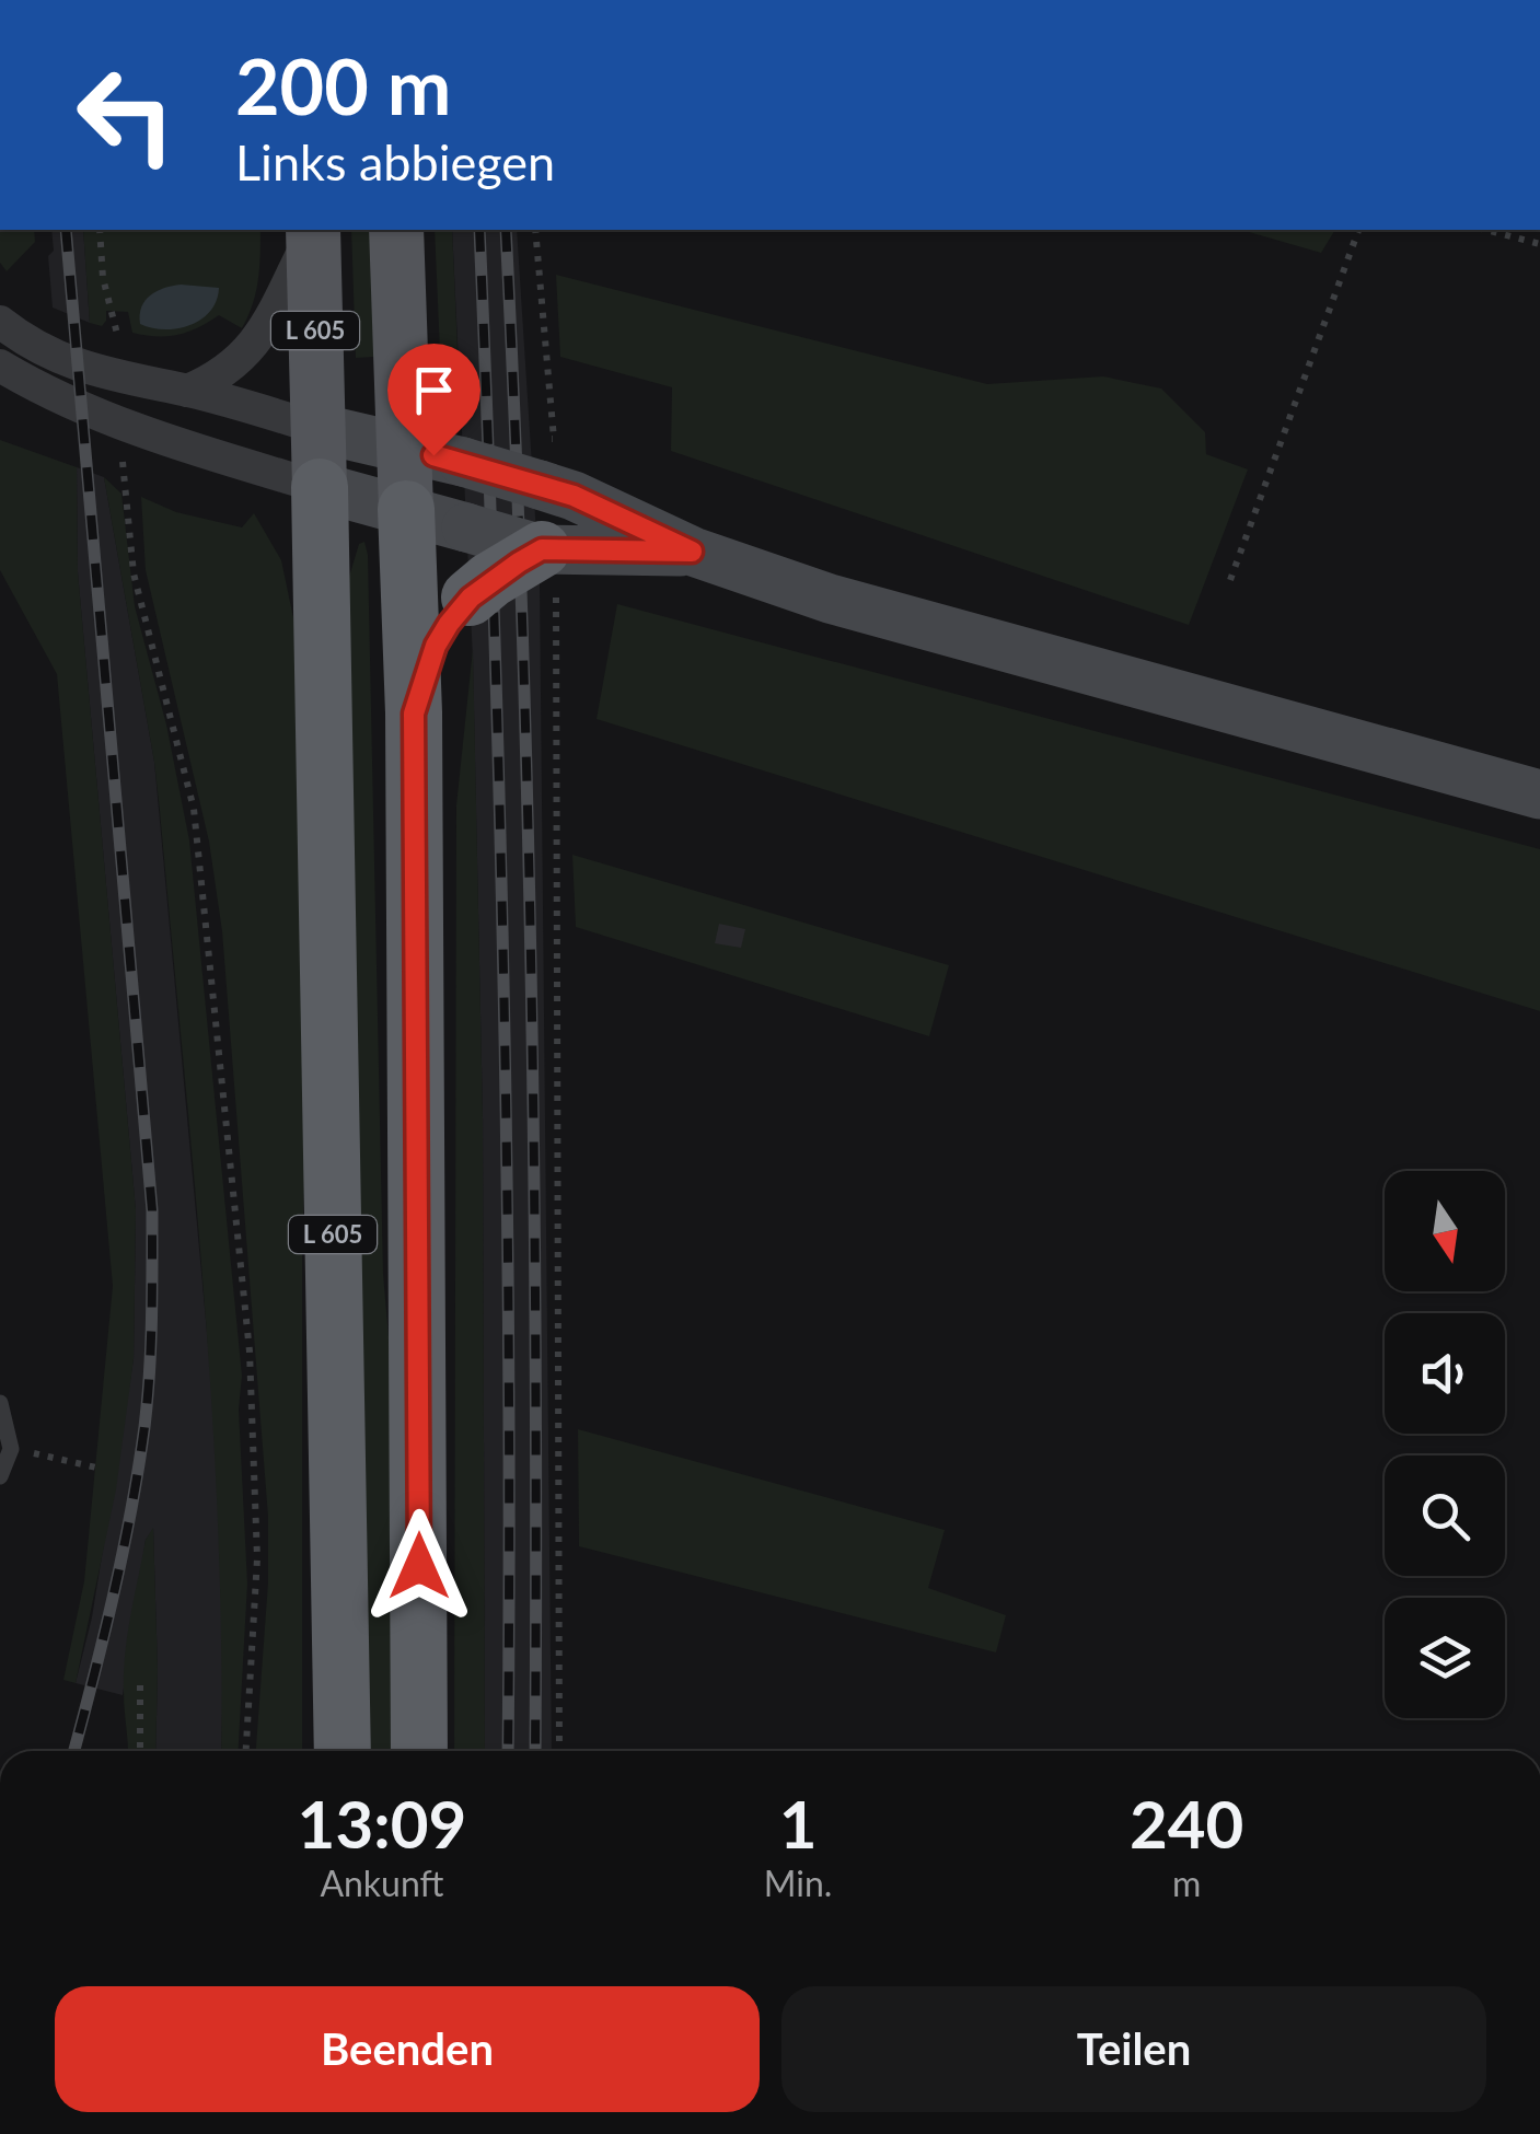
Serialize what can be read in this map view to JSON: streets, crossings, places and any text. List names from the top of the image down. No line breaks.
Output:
{"streets":{"highway":["L 605"]},"north":"bottom","page":{"turn":["200 m","Links abbiegen"],"eta":["13:09","Ankunft","1","Min.","240","m"],"buttons":["Beenden","Teilen"]}}
